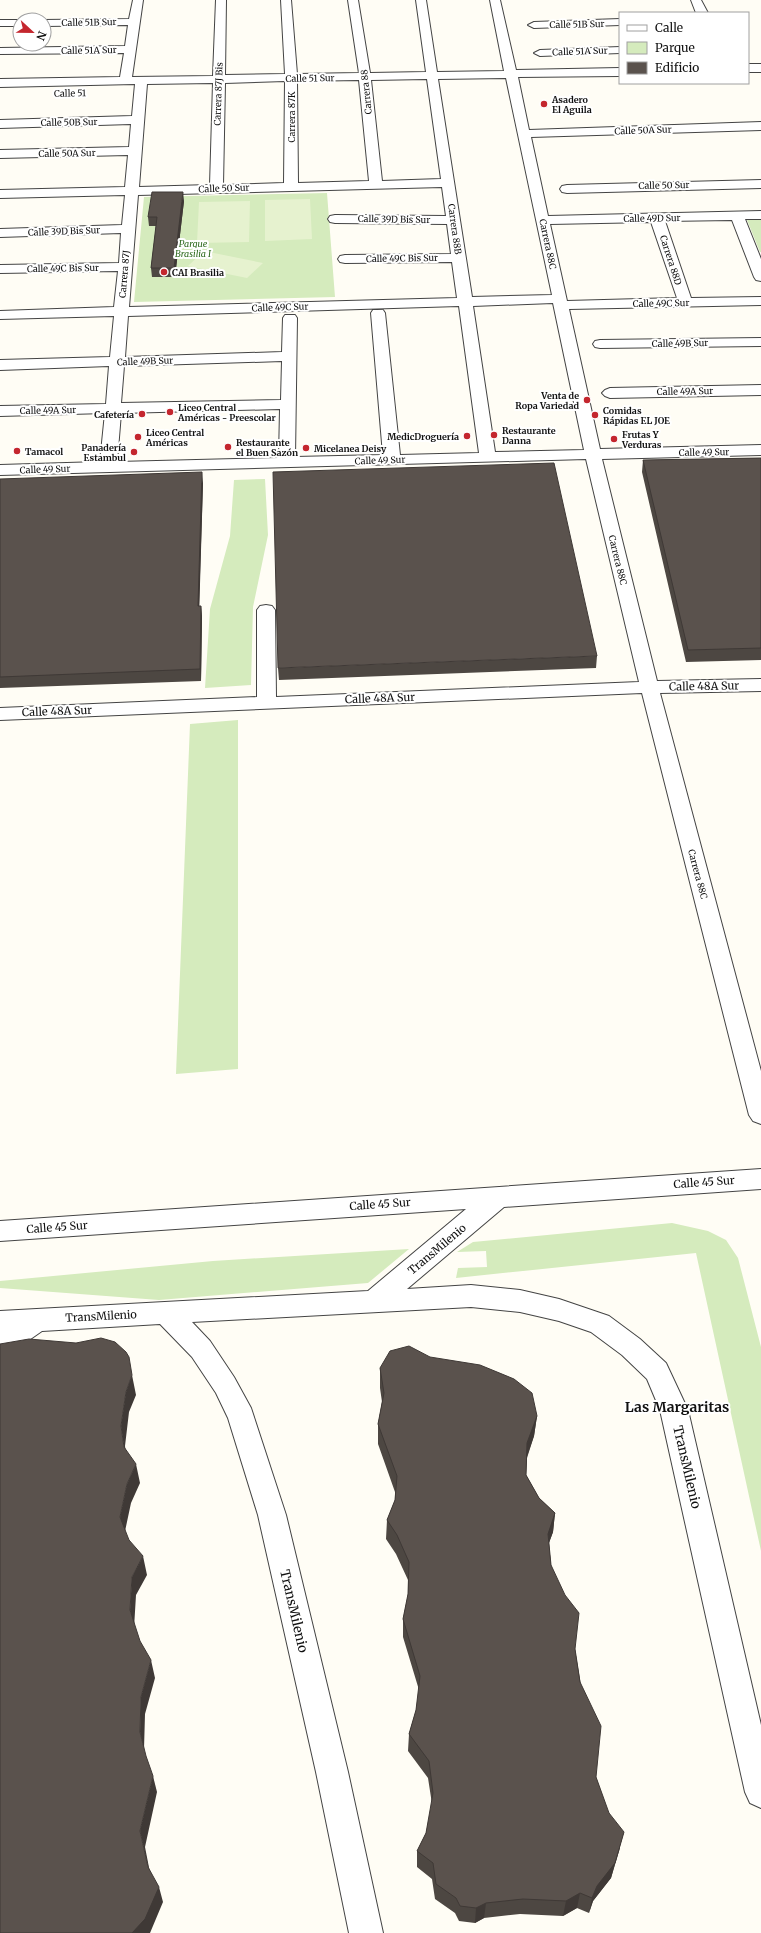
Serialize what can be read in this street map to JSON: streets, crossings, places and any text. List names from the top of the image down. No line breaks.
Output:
{"streets":{"street":["Calle 51B Sur","Calle 51A Sur","Calle 51 Sur","Carrera 88","Calle 51","Carrera 87J Bis","Carrera 87K","Calle 50B Sur","Calle 50A Sur","Calle 50 Sur","Calle 49D Sur","Calle 39D Bis Sur","Carrera 88B","Carrera 88C","Calle 49C Bis Sur","Carrera 88D","Carrera 87J","Calle 49C Sur","Calle 49B Sur","Calle 49A Sur","Calle 49 Sur","Calle 48A Sur","Calle 45 Sur","TransMilenio"]},"crossings":[["Calle 51 Sur","Carrera 88"],["Calle 51 Sur","Calle 51"],["Calle 51 Sur","Carrera 87J Bis"],["Calle 51 Sur","Carrera 87K"],["Calle 51 Sur","Carrera 88B"],["Calle 51 Sur","Carrera 88C"],["Calle 51 Sur","Carrera 87J"],["Carrera 88","Calle 50 Sur"],["Calle 51","Carrera 87J"],["Carrera 87J Bis","Calle 50 Sur"],["Carrera 87K","Calle 50 Sur"],["Calle 50B Sur","Carrera 87J"],["Calle 50A Sur","Carrera 88C"],["Calle 50A Sur","Carrera 87J"],["Calle 50 Sur","Carrera 88B"],["Calle 50 Sur","Carrera 87J"],["Calle 49D Sur","Carrera 88C"],["Calle 49D Sur","Carrera 88D"],["Calle 39D Bis Sur","Carrera 88B"],["Calle 39D Bis Sur","Carrera 87J"],["Carrera 88B","Calle 49C Bis Sur"],["Carrera 88B","Calle 49C Sur"],["Carrera 88B","Calle 49 Sur"],["Carrera 88C","Calle 49C Sur"],["Carrera 88C","Calle 49 Sur"],["Carrera 88C","Calle 48A Sur"],["Calle 49C Bis Sur","Carrera 87J"],["Carrera 88D","Calle 49C Sur"],["Carrera 87J","Calle 49C Sur"],["Carrera 87J","Calle 49B Sur"],["Carrera 87J","Calle 49A Sur"],["Carrera 87J","Calle 49 Sur"],["Calle 45 Sur","TransMilenio"]],"districts":["Las Margaritas"],"parks":["Parque Brasilia I"],"places":["Asadero El Aguila","CAI Brasilia","Venta de Ropa Variedad","Liceo Central Américas - Preescolar","Cafetería","Comidas Rápidas EL JOE","Restaurante Danna","MedicDroguería","Liceo Central Américas","Frutas Y Verduras","Restaurante el Buen Sazón","Micelanea Deisy","Tamacol","Panadería Estambul"],"legend":["Calle","Parque","Edificio"],"north":"right"}
